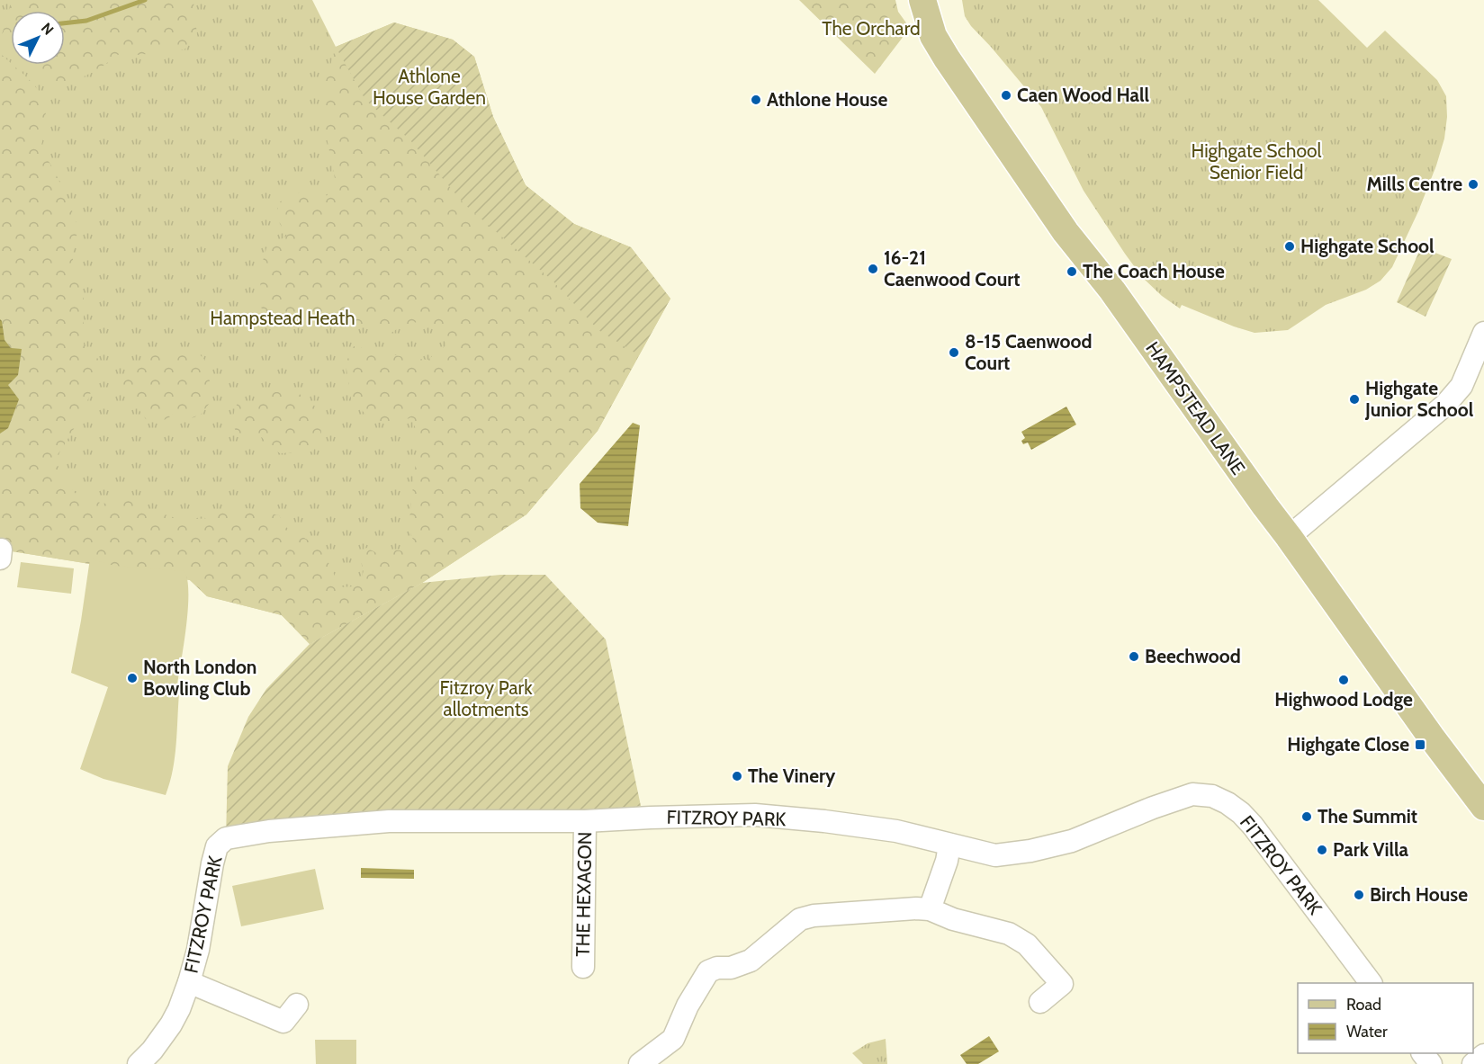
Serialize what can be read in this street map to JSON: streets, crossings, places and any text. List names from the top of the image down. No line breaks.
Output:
{"streets":{"main road":["HAMPSTEAD LANE"],"street":["FITZROY PARK","THE HEXAGON"]},"crossings":[["FITZROY PARK","THE HEXAGON"]],"parks":["The Orchard","Athlone House Garden","Highgate School Senior Field","Hampstead Heath","Fitzroy Park allotments"],"places":{"other":["Caen Wood Hall","Athlone House","Mills Centre","Highgate School","16-21 Caenwood Court","The Coach House","8-15 Caenwood Court","Highgate Junior School","Beechwood","North London Bowling Club","Highwood Lodge","The Vinery","The Summit","Park Villa","Birch House"],"transit":["Highgate Close"]},"legend":["Road","Water"],"north":"top right"}
